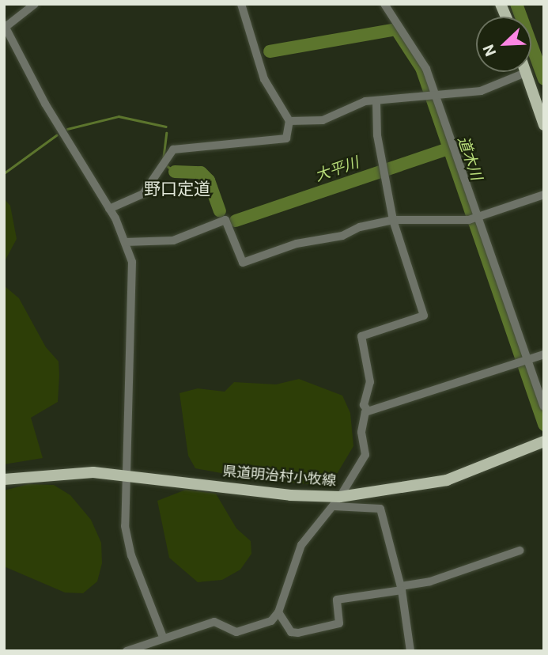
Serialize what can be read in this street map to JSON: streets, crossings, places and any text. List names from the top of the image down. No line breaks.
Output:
{"streets":{"main road":["県道明治村小牧線"]},"districts":["野口定道"],"water":["道木川","大平川"],"north":"bottom left"}
